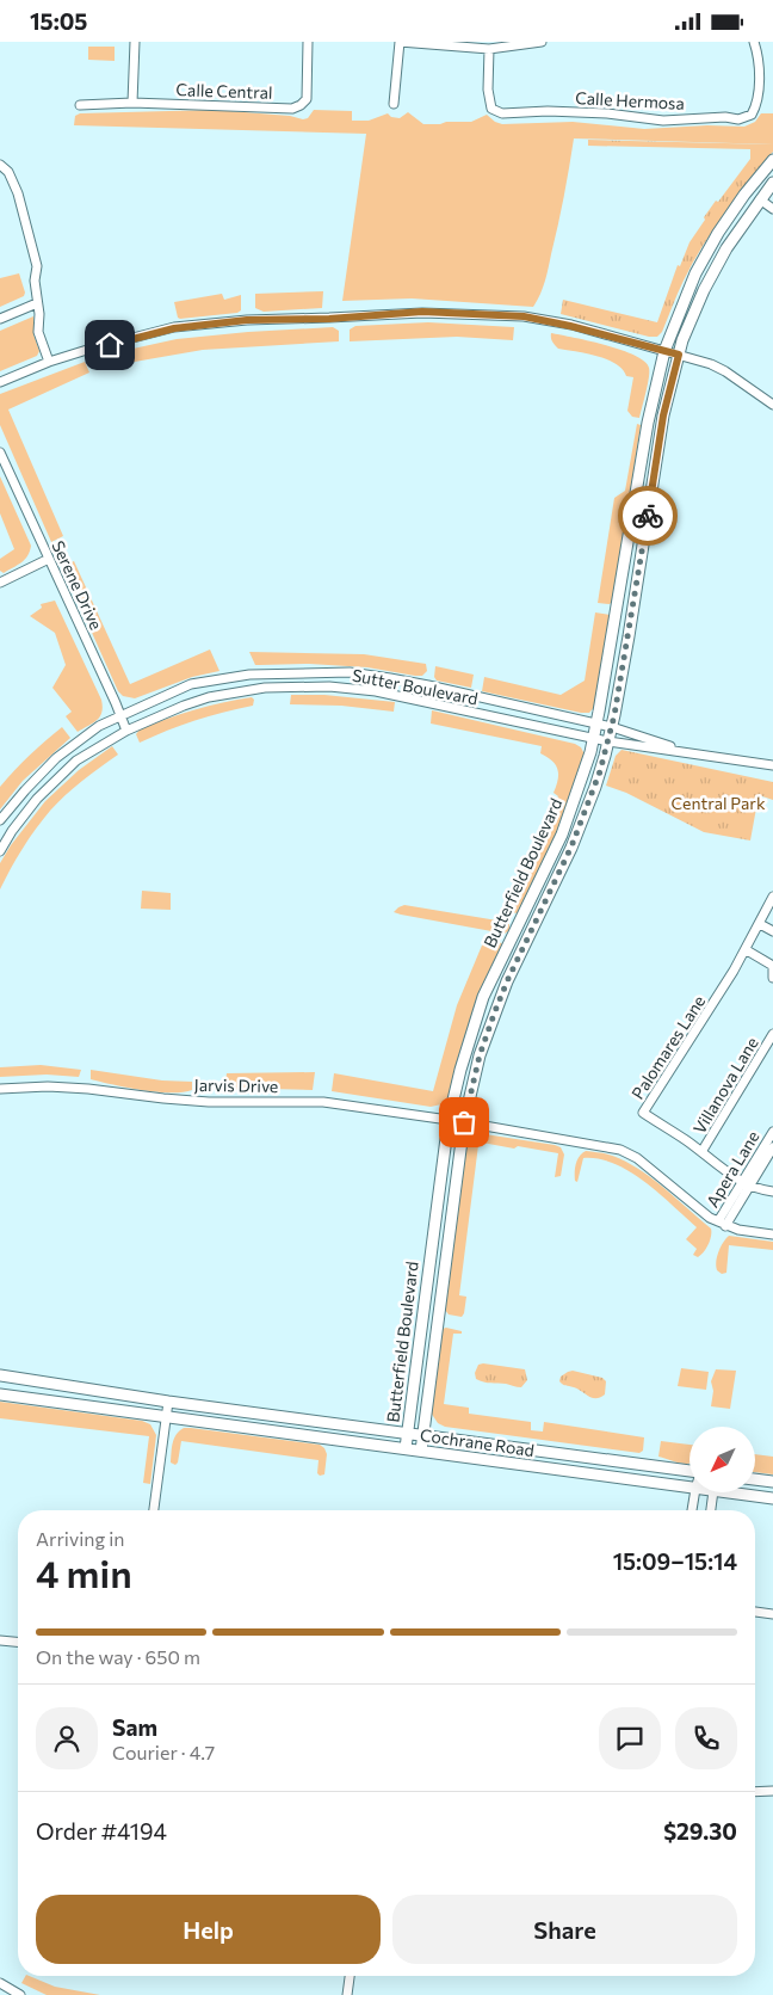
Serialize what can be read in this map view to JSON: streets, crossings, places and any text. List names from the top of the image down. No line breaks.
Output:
{"streets":{"main road":["Butterfield Boulevard","Cochrane Road"],"street":["Calle Central","Calle Hermosa","Serene Drive","Sutter Boulevard","Palomares Lane","Jarvis Drive","Villanova Lane","Apera Lane"]},"crossings":[["Serene Drive","Sutter Boulevard"],["Sutter Boulevard","Butterfield Boulevard"],["Butterfield Boulevard","Jarvis Drive"],["Butterfield Boulevard","Cochrane Road"],["Palomares Lane","Villanova Lane"],["Palomares Lane","Apera Lane"]],"parks":["Central Park"],"north":"bottom left","page":{"status":"15:05","heading":["4 min","Arriving in","15:09–15:14"],"panel":["Sam","Courier · 4.7","Order #4194","$29.30"],"bar":"On the way · 650 m","buttons":["Help","Share"]}}
